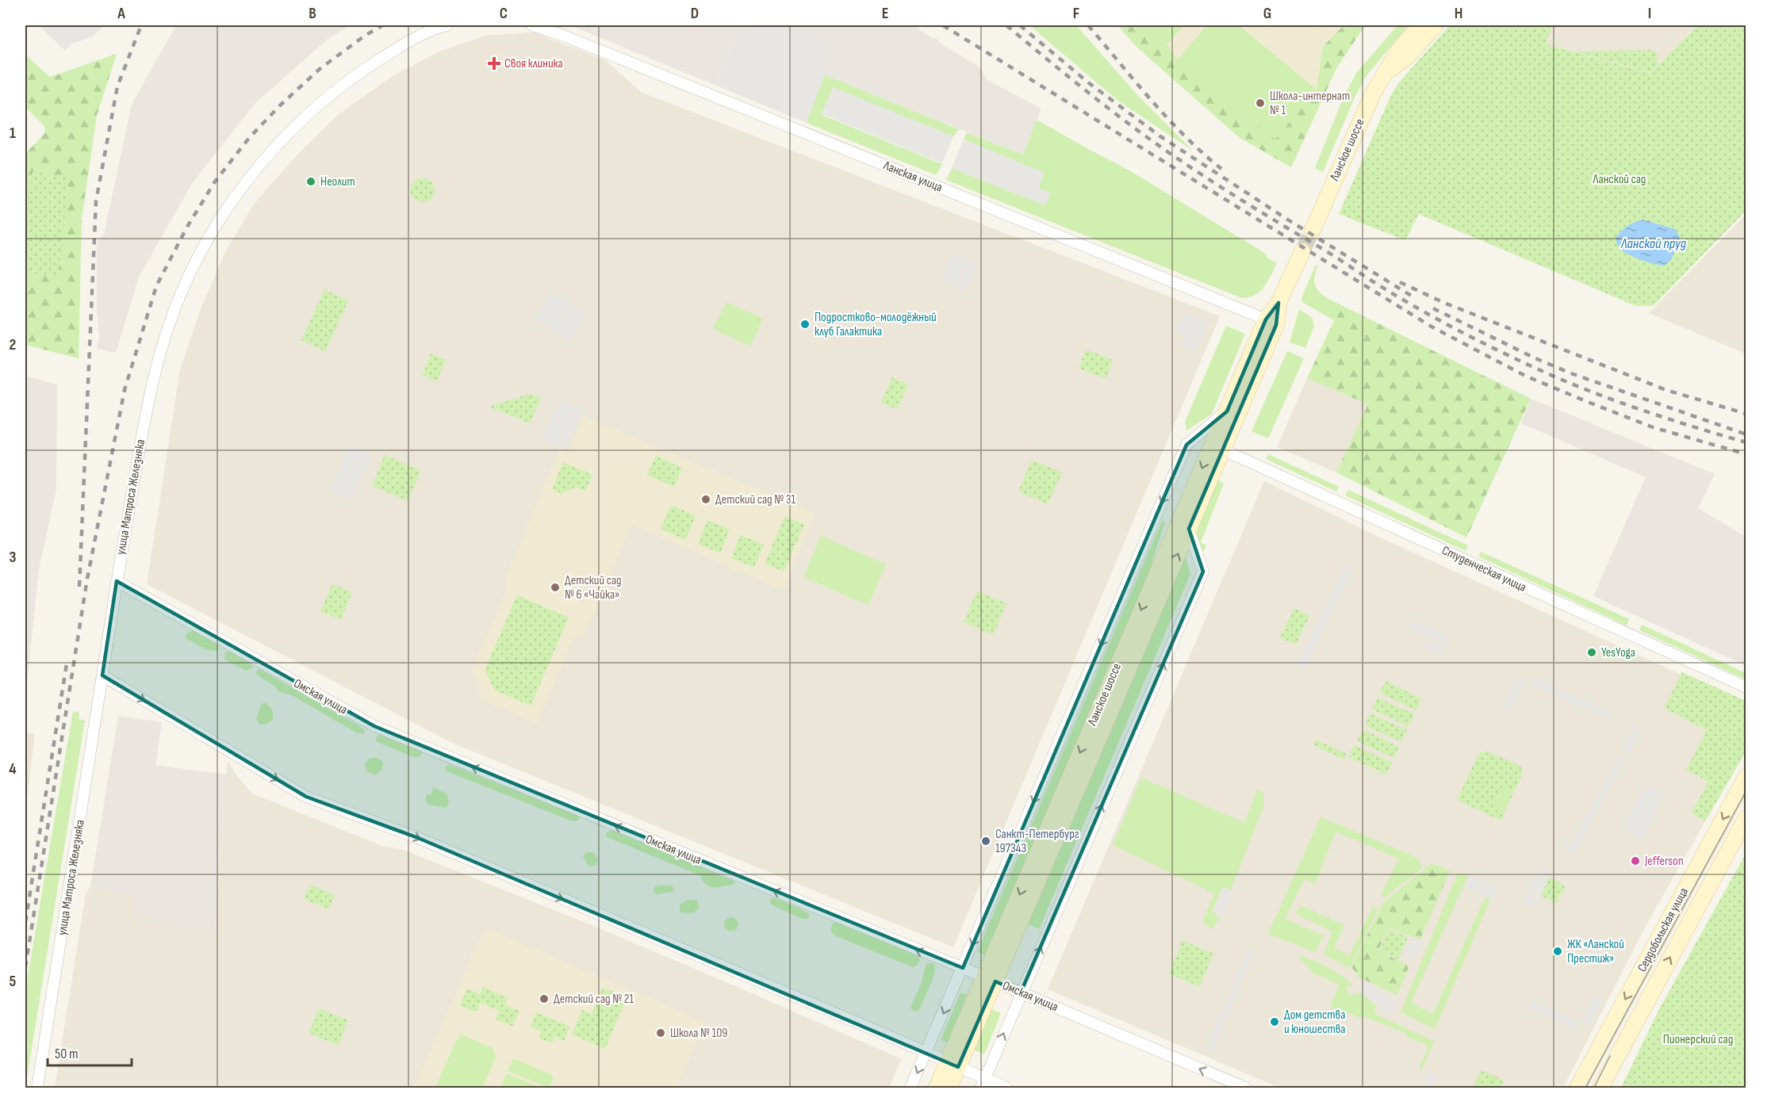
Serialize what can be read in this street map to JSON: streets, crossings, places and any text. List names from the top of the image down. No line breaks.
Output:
{"streets":{"main road":["Ланское шоссе","Сердобольская улица"],"street":["Ланская улица","улица Матроса Железняка","Студенческая улица","Омская улица"]},"crossings":[["Ланское шоссе","Ланская улица"],["Ланское шоссе","Студенческая улица"],["Ланское шоссе","Омская улица"],["улица Матроса Железняка","Омская улица"]],"water":["Ланской пруд"],"parks":["Ланской сад","Пионерский сад"],"places":{"health":["Своя клиника"],"other":["Школа-интернат № 1","Неолит","Подростково-молодёжный клуб Галактика","Детский сад № 31","Детский сад № 6 «Чайка»","YesYoga","Санкт-Петербург 197343","Jefferson","ЖК «Ланской Престиж»","Детский сад № 21","Дом детства и юношества","Школа № 109"]},"scale_bar":"50 m","grid":{"columns":["A","B","C","D","E","F","G","H","I"],"rows":["1","2","3","4","5"]}}
